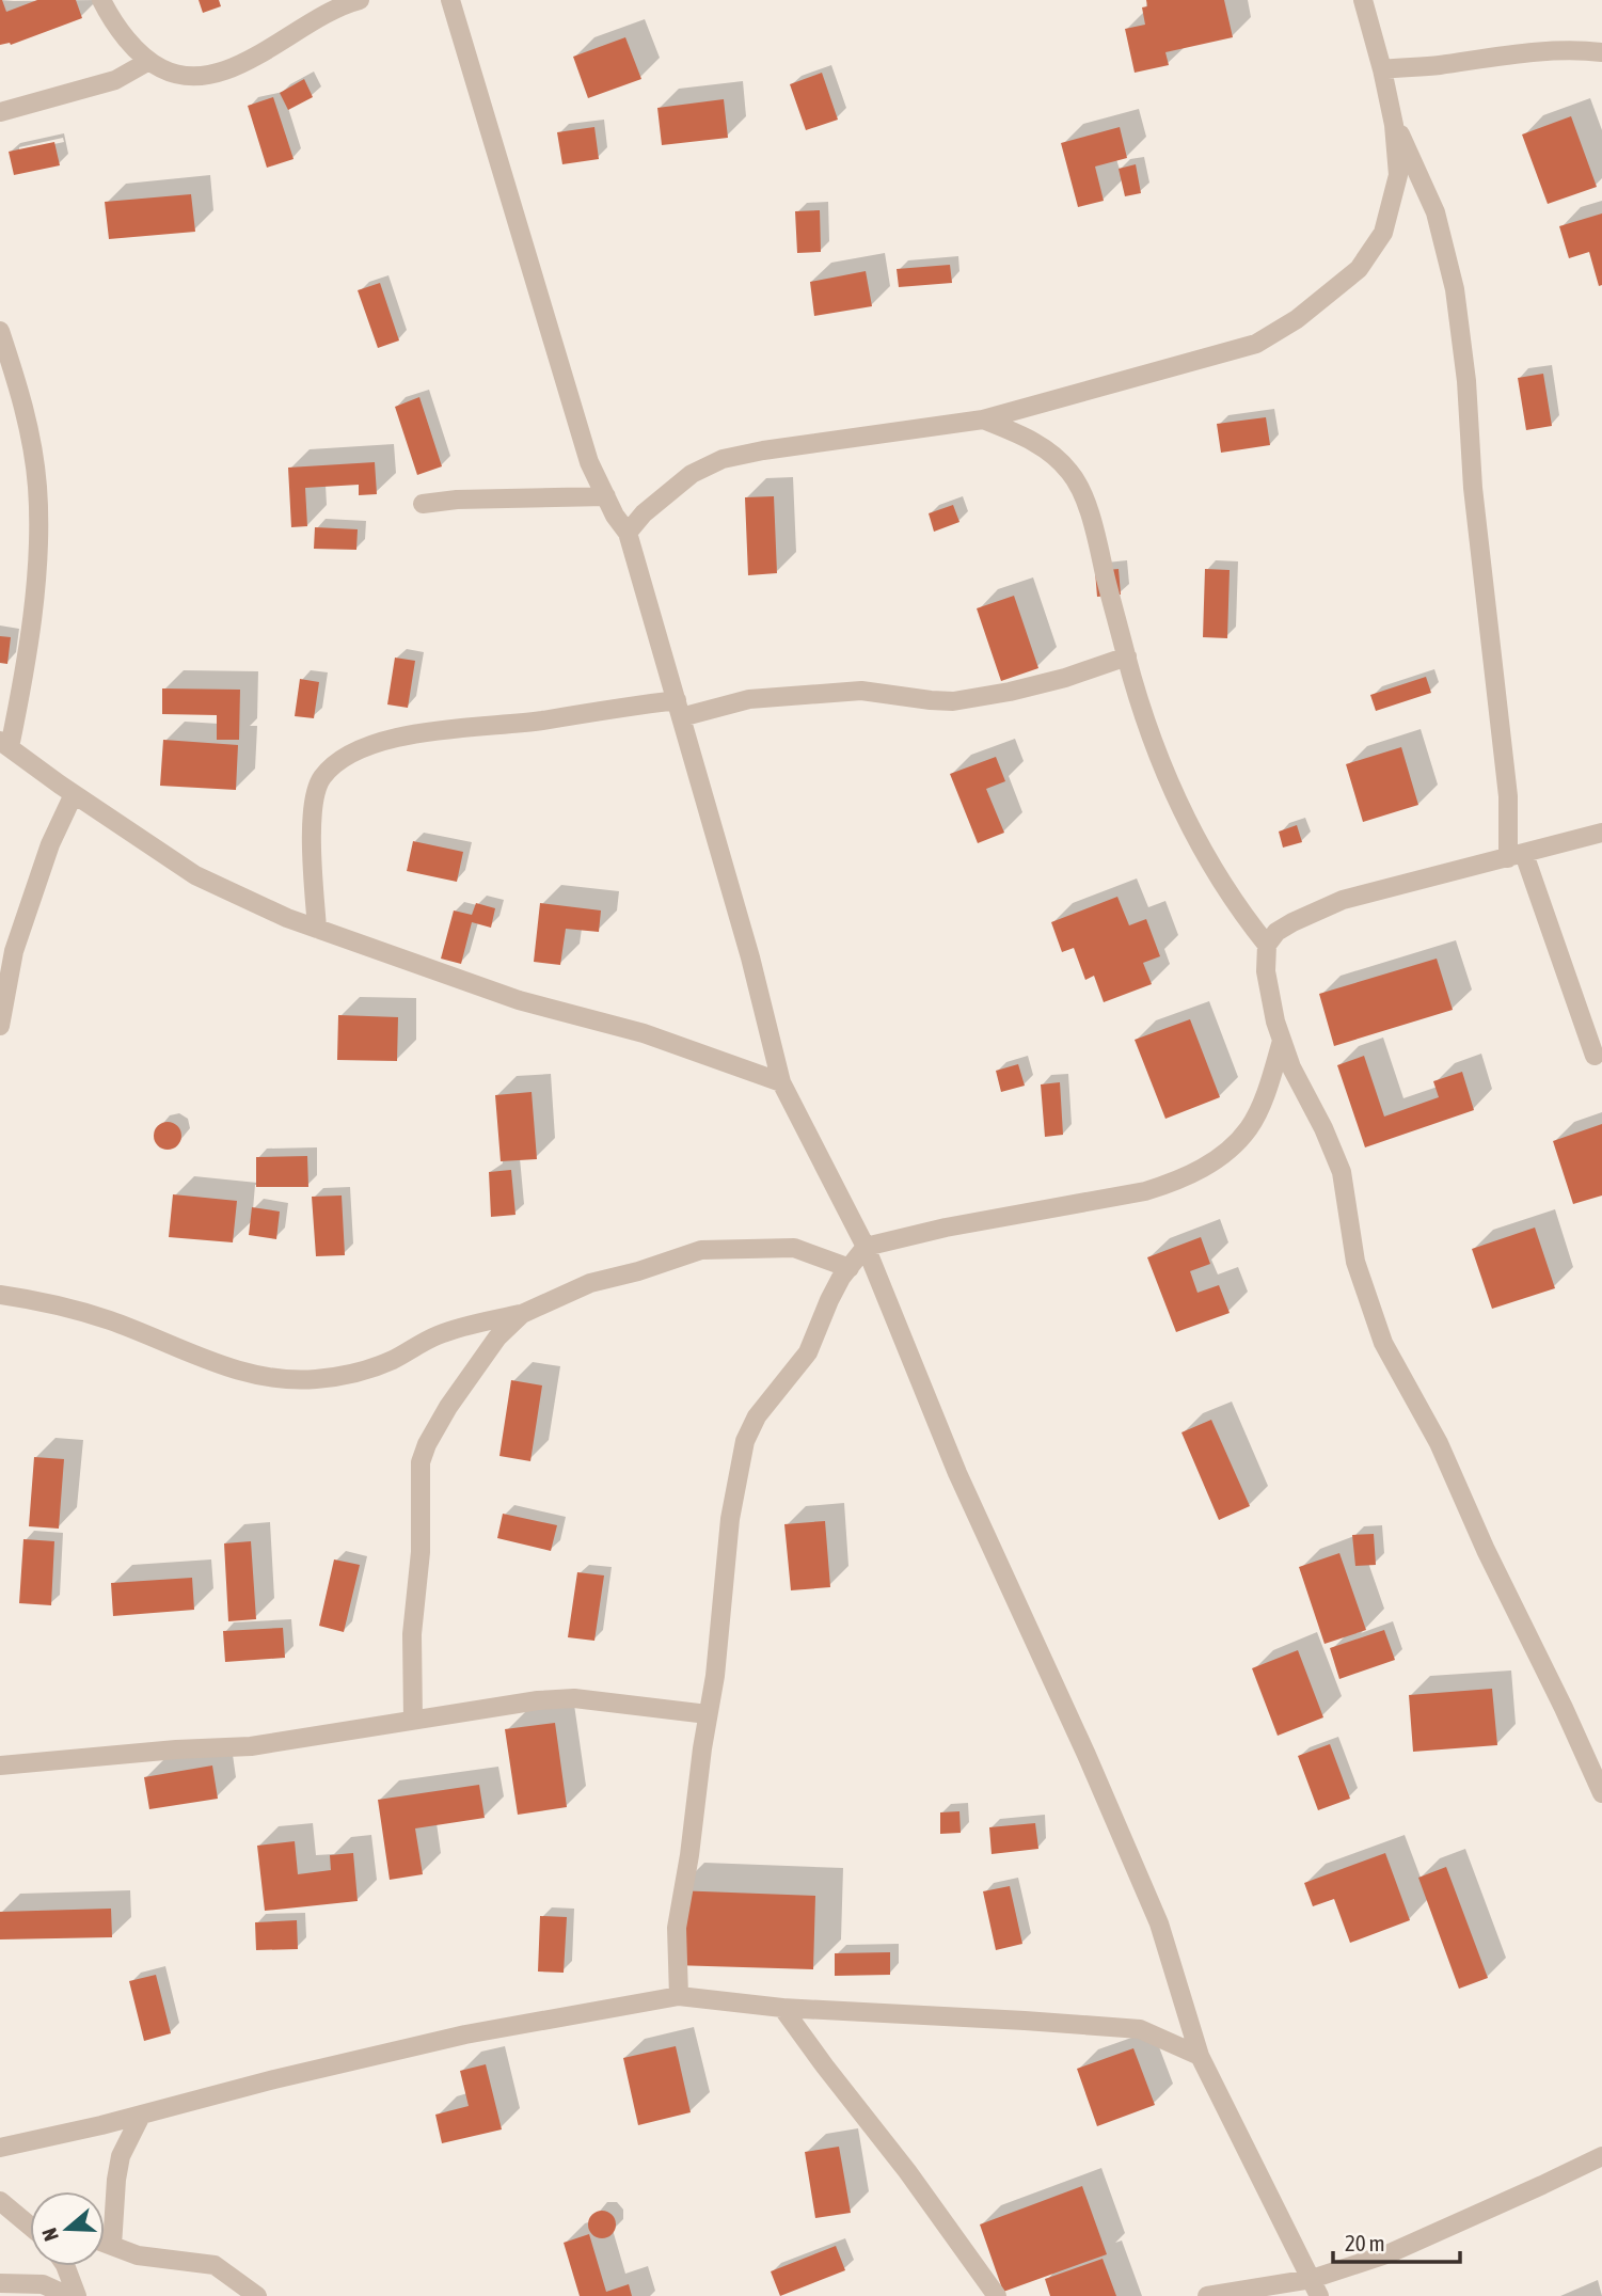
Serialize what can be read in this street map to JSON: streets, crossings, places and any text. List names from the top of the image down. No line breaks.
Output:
{"scale_bar":"20 m","north":"left"}
